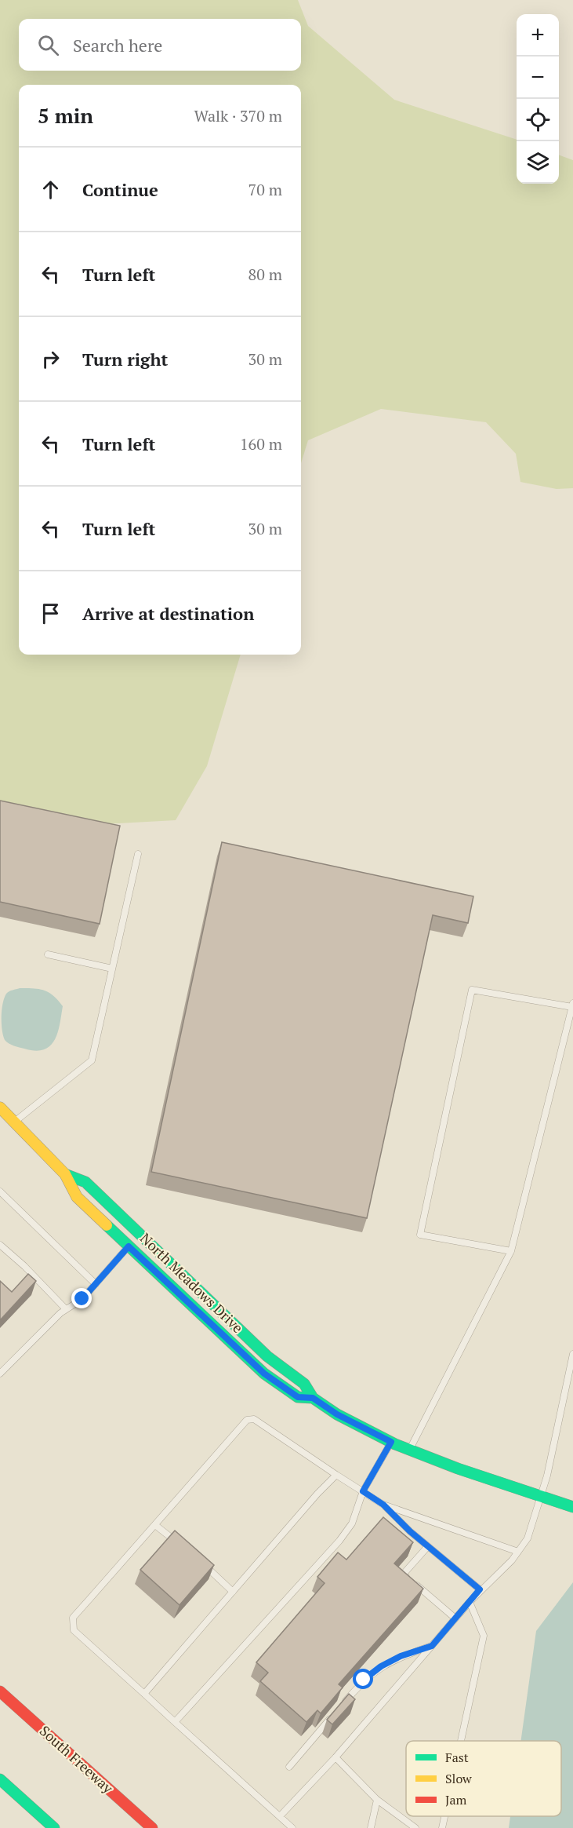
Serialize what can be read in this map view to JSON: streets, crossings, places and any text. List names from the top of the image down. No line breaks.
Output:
{"streets":{"main road":["North Meadows Drive","South Freeway"]},"legend":["Fast","Slow","Jam"],"page":{"map_buttons":["+","−"],"search":"Search here","heading":["5 min","Walk · 370 m"],"list":[["Continue","70 m"],["Turn left","80 m"],["Turn right","30 m"],["Turn left","160 m"],["Turn left","30 m"],"Arrive at destination"]}}
